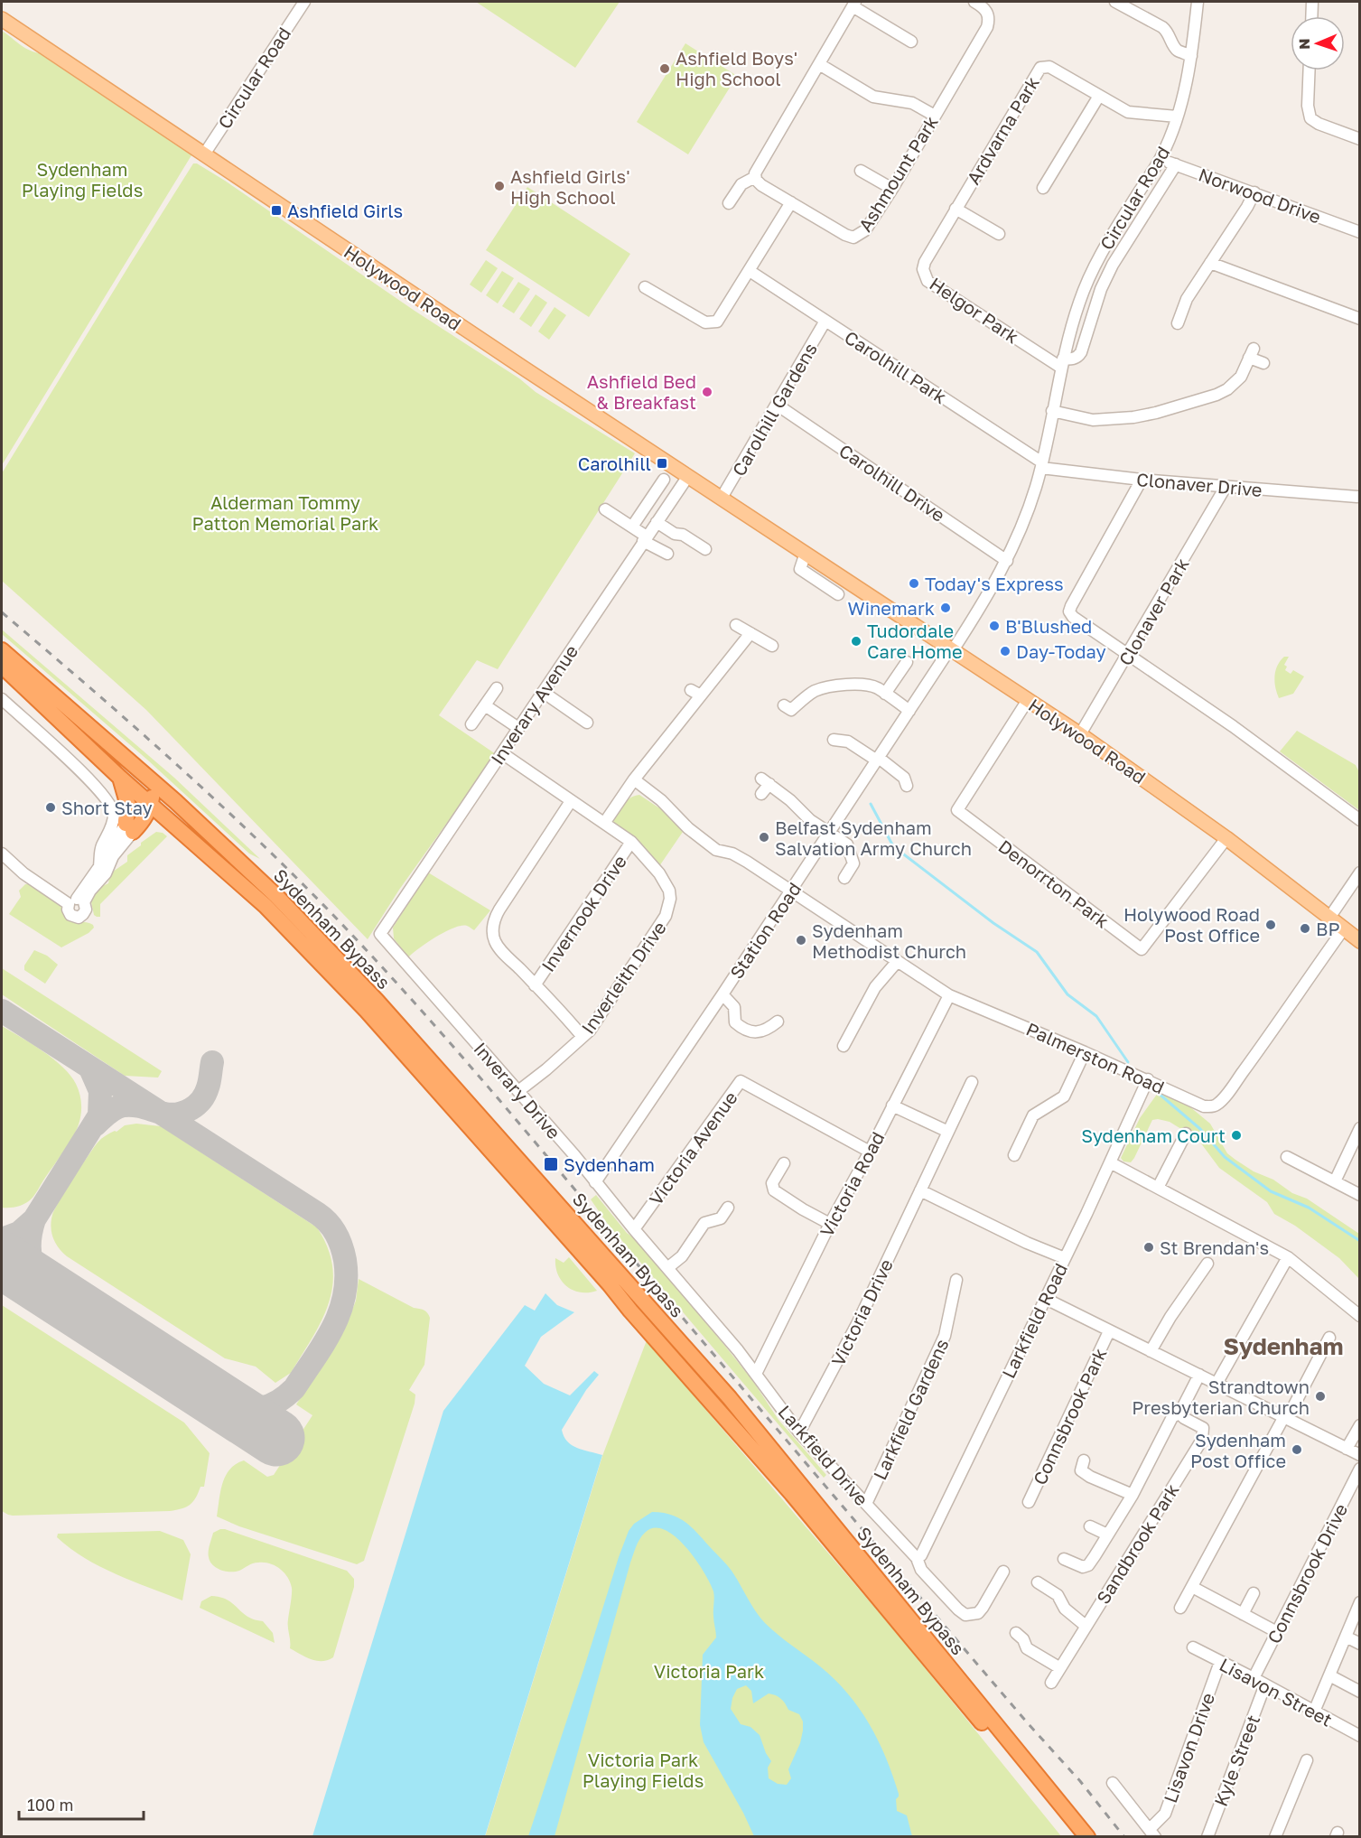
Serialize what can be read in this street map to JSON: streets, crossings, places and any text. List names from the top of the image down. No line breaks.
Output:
{"streets":{"highway":["Sydenham Bypass"],"main road":["Holywood Road"],"street":["Circular Road","Ardvarna Park","Ashmount Park","Norwood Drive","Helgor Park","Carolhill Park","Carolhill Gardens","Carolhill Drive","Clonaver Drive","Clonaver Park","Inverary Avenue","Denorrton Park","Invernook Drive","Station Road","Inverleith Drive","Palmerston Road","Inverary Drive","Victoria Avenue","Victoria Road","Victoria Drive","Larkfield Road","Larkfield Gardens","Connsbrook Park","Larkfield Drive","Sandbrook Park","Connsbrook Drive","Lisavon Street","Lisavon Drive","Kyle Street"]},"crossings":[["Circular Road","Ardvarna Park"],["Circular Road","Norwood Drive"],["Circular Road","Holywood Road"],["Circular Road","Helgor Park"],["Circular Road","Carolhill Park"],["Circular Road","Carolhill Drive"],["Circular Road","Clonaver Drive"],["Circular Road","Station Road"],["Ardvarna Park","Helgor Park"],["Holywood Road","Carolhill Gardens"],["Holywood Road","Clonaver Park"],["Holywood Road","Inverary Avenue"],["Holywood Road","Denorrton Park"],["Holywood Road","Station Road"],["Holywood Road","Palmerston Road"],["Carolhill Park","Carolhill Gardens"],["Carolhill Park","Clonaver Drive"],["Carolhill Gardens","Carolhill Drive"],["Clonaver Drive","Clonaver Park"],["Inverary Avenue","Inverleith Drive"],["Inverary Avenue","Inverary Drive"],["Invernook Drive","Inverleith Drive"],["Station Road","Palmerston Road"],["Station Road","Inverary Drive"],["Inverleith Drive","Inverary Drive"],["Palmerston Road","Victoria Road"],["Palmerston Road","Larkfield Road"],["Inverary Drive","Victoria Avenue"],["Inverary Drive","Victoria Road"],["Inverary Drive","Larkfield Drive"],["Victoria Avenue","Victoria Road"],["Victoria Road","Larkfield Drive"],["Victoria Drive","Larkfield Drive"],["Larkfield Road","Larkfield Drive"],["Larkfield Gardens","Larkfield Drive"],["Connsbrook Drive","Lisavon Street"],["Lisavon Street","Lisavon Drive"],["Lisavon Street","Kyle Street"]],"districts":["Sydenham"],"parks":["Sydenham Playing Fields","Alderman Tommy Patton Memorial Park","Victoria Park","Victoria Park Playing Fields"],"places":{"other":["Ashfield Boys' High School","Ashfield Girls' High School","Ashfield Bed & Breakfast","Today's Express","Winemark","B'Blushed","Tudordale Care Home","Day-Today","Short Stay","Belfast Sydenham Salvation Army Church","Holywood Road Post Office","BP","Sydenham Methodist Church","Sydenham Court","St Brendan's","Strandtown Presbyterian Church","Sydenham Post Office"],"transit":["Ashfield Girls","Carolhill","Sydenham"]},"scale_bar":"100 m","north":"left"}
